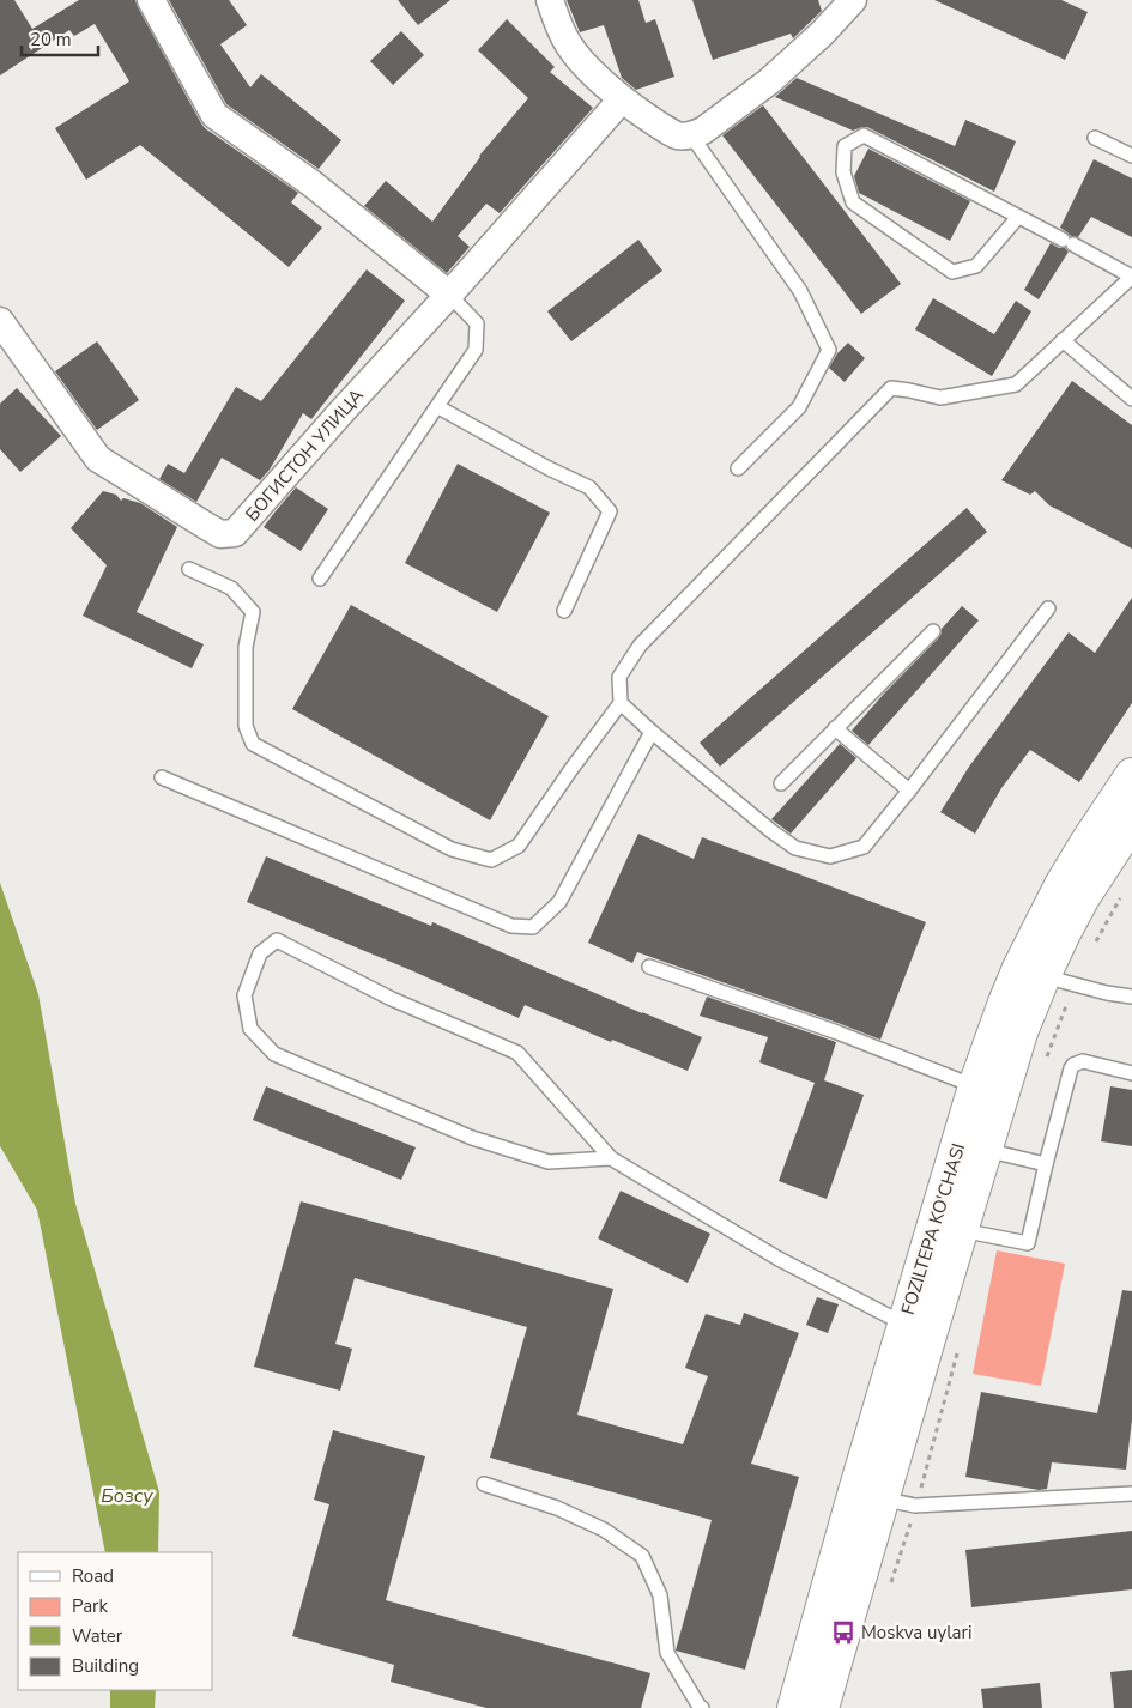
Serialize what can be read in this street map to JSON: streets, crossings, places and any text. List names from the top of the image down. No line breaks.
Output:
{"streets":{"main road":["FOZILTEPA KO'CHASI"],"street":["БОГИСТОН УЛИЦА"]},"water":["Бозсу"],"places":{"bus stop":["Moskva uylari"]},"legend":["Road","Park","Water","Building"],"scale_bar":"20 m"}
